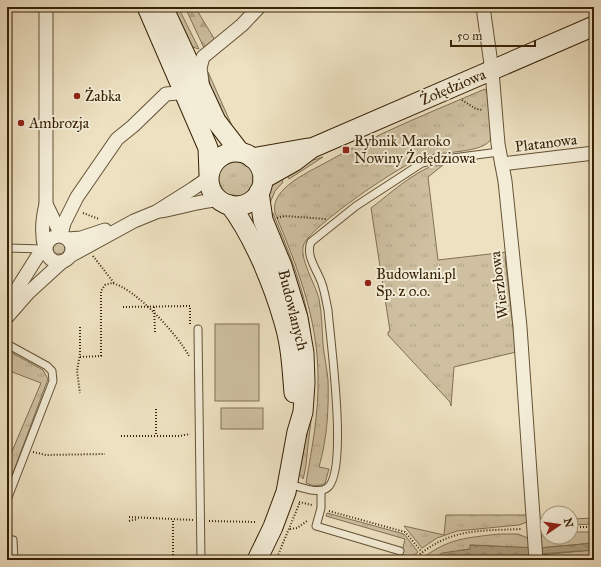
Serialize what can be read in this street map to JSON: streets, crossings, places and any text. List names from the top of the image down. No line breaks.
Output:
{"streets":{"street":["Żołędziowa","Platanowa","Wierzbowa","Budowlanych"]},"crossings":[["Żołędziowa","Wierzbowa"],["Żołędziowa","Budowlanych"],["Platanowa","Wierzbowa"]],"places":{"other":["Żabka","Ambrozja","Budowlani.pl Sp. z o.o."],"transit":["Rybnik Maroko Nowiny Żołędziowa"]},"scale_bar":"50 m","north":"right"}
